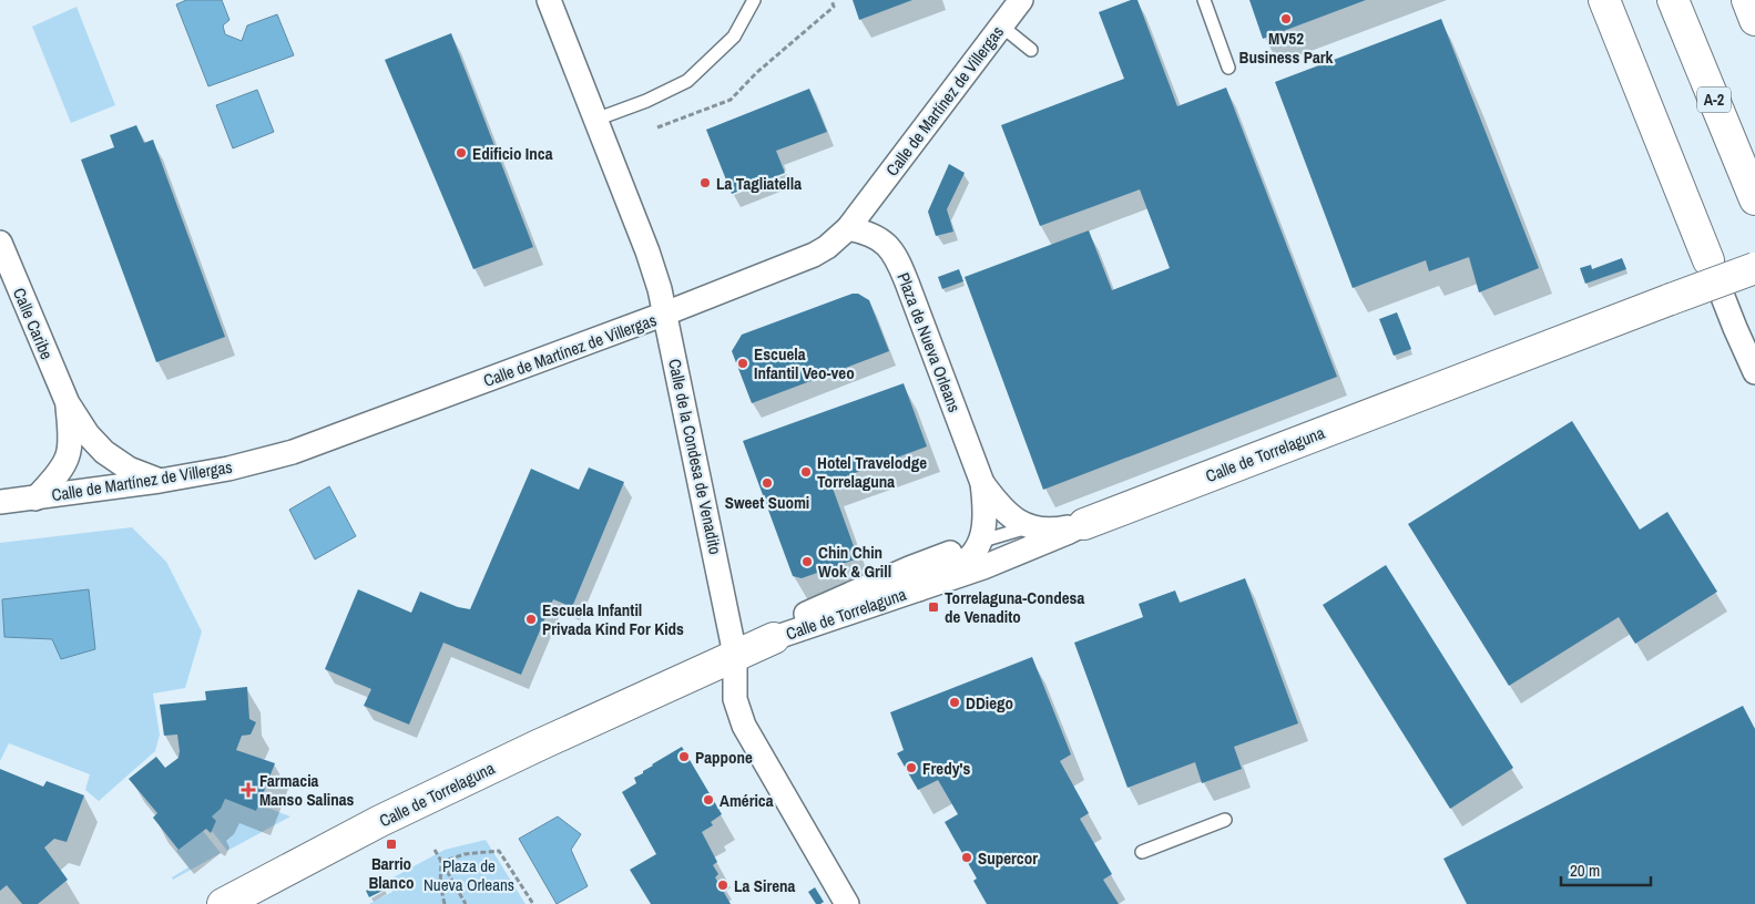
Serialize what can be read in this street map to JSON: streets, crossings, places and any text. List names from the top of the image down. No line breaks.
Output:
{"streets":{"main road":["A-2","Calle de Torrelaguna"],"street":["Calle de Martínez de Villergas","Calle Caribe","Plaza de Nueva Orleans","Calle de la Condesa de Venadito"]},"crossings":[["Calle de Martínez de Villergas","Calle Caribe"],["Calle de Martínez de Villergas","Plaza de Nueva Orleans"],["Calle de Martínez de Villergas","Calle de la Condesa de Venadito"],["Plaza de Nueva Orleans","Calle de Torrelaguna"],["Calle de Torrelaguna","Calle de la Condesa de Venadito"]],"parks":["Plaza de Nueva Orleans"],"places":{"other":["MV52 Business Park","Edificio Inca","La Tagliatella","Escuela Infantil Veo-veo","Hotel Travelodge Torrelaguna","Sweet Suomi","Chin Chin Wok & Grill","Escuela Infantil Privada Kind For Kids","DDiego","Pappone","Fredy's","América","Supercor","La Sirena"],"transit":["Torrelaguna-Condesa de Venadito","Barrio Blanco"],"health":["Farmacia Manso Salinas"]},"scale_bar":"20 m"}
